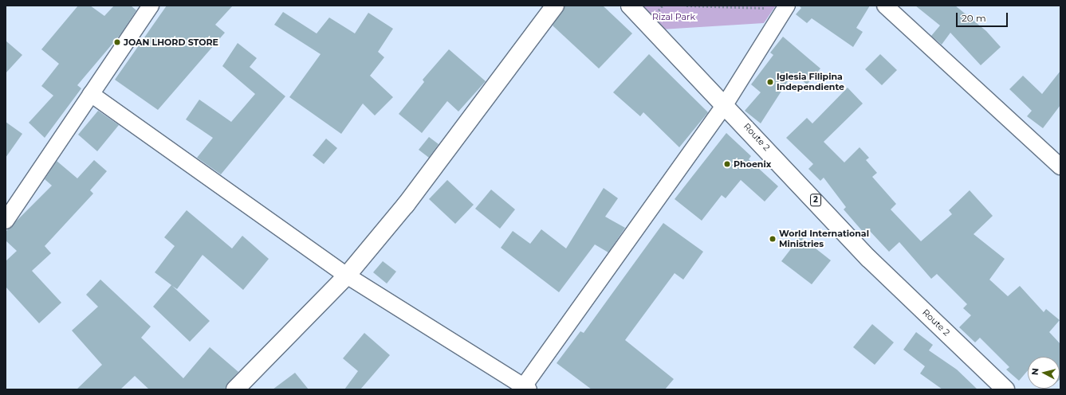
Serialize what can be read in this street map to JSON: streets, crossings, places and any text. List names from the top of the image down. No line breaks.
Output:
{"streets":{"main road":["Route 2","2"]},"parks":["Rizal Park"],"places":["JOAN LHORD STORE","Iglesia Filipina Independiente","Phoenix","World International Ministries"],"scale_bar":"20 m","north":"left"}
